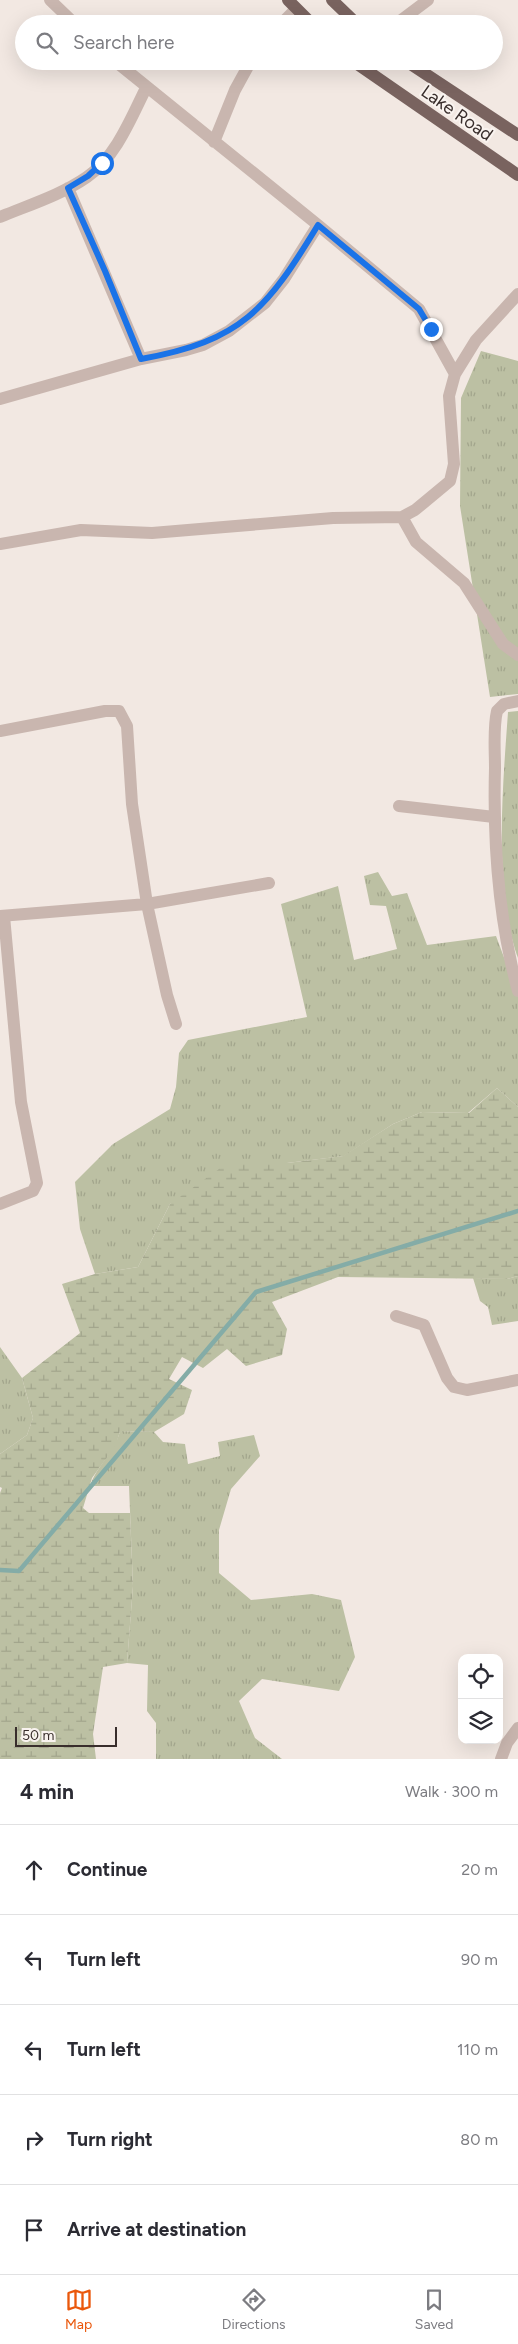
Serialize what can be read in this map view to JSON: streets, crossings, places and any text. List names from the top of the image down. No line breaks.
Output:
{"streets":{"main road":["Lake Road"]},"scale_bar":"50 m","page":{"search":"Search here","scale":"50 m","heading":["4 min","Walk · 300 m"],"list":[["Continue","20 m"],["Turn left","90 m"],["Turn left","110 m"],["Turn right","80 m"],"Arrive at destination"],"nav":["Map","Directions","Saved"]}}
